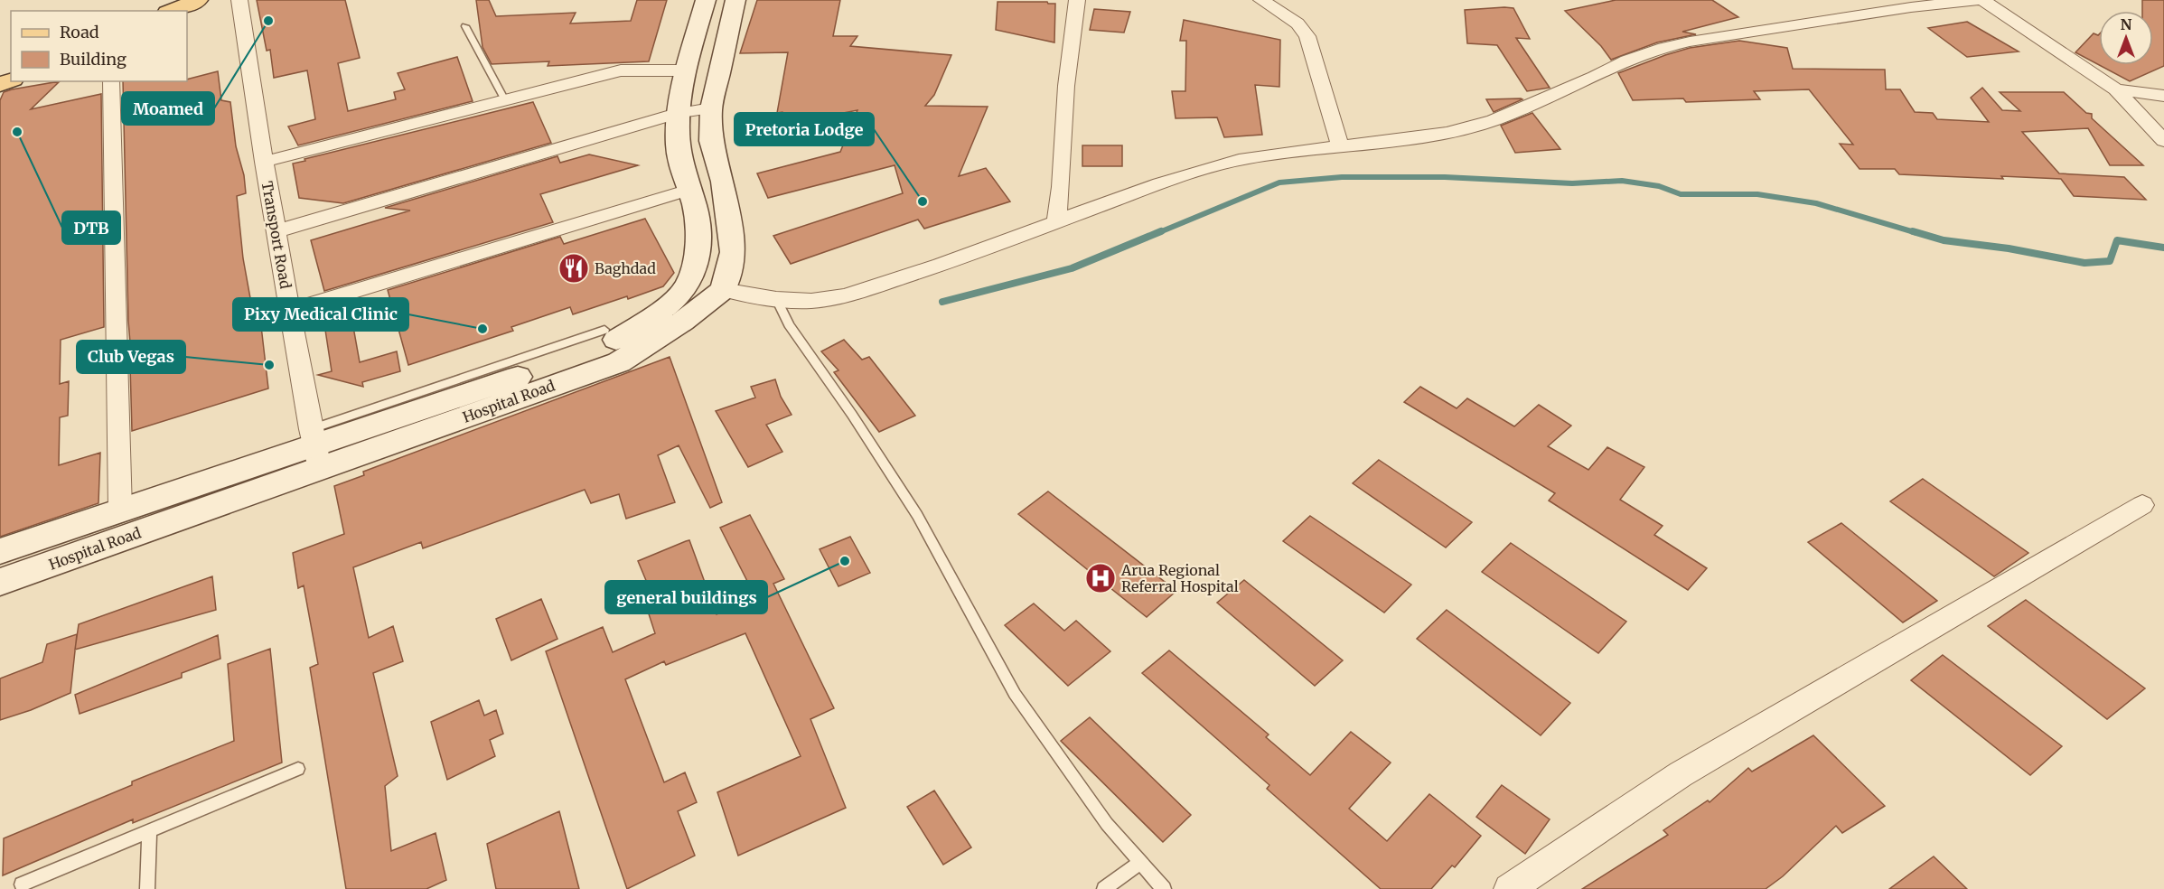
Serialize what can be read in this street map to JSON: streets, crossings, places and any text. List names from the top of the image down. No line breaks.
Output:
{"streets":{"main road":["Hospital Road"],"street":["Transport Road"]},"crossings":[["Transport Road","Hospital Road"]],"places":{"other":["Moamed","DTB","Pretoria Lodge","Pixy Medical Clinic","Club Vegas","general buildings"],"restaurant":["Baghdad"],"hospital":["Arua Regional Referral Hospital"]},"legend":["Road","Building"],"north":"top"}
